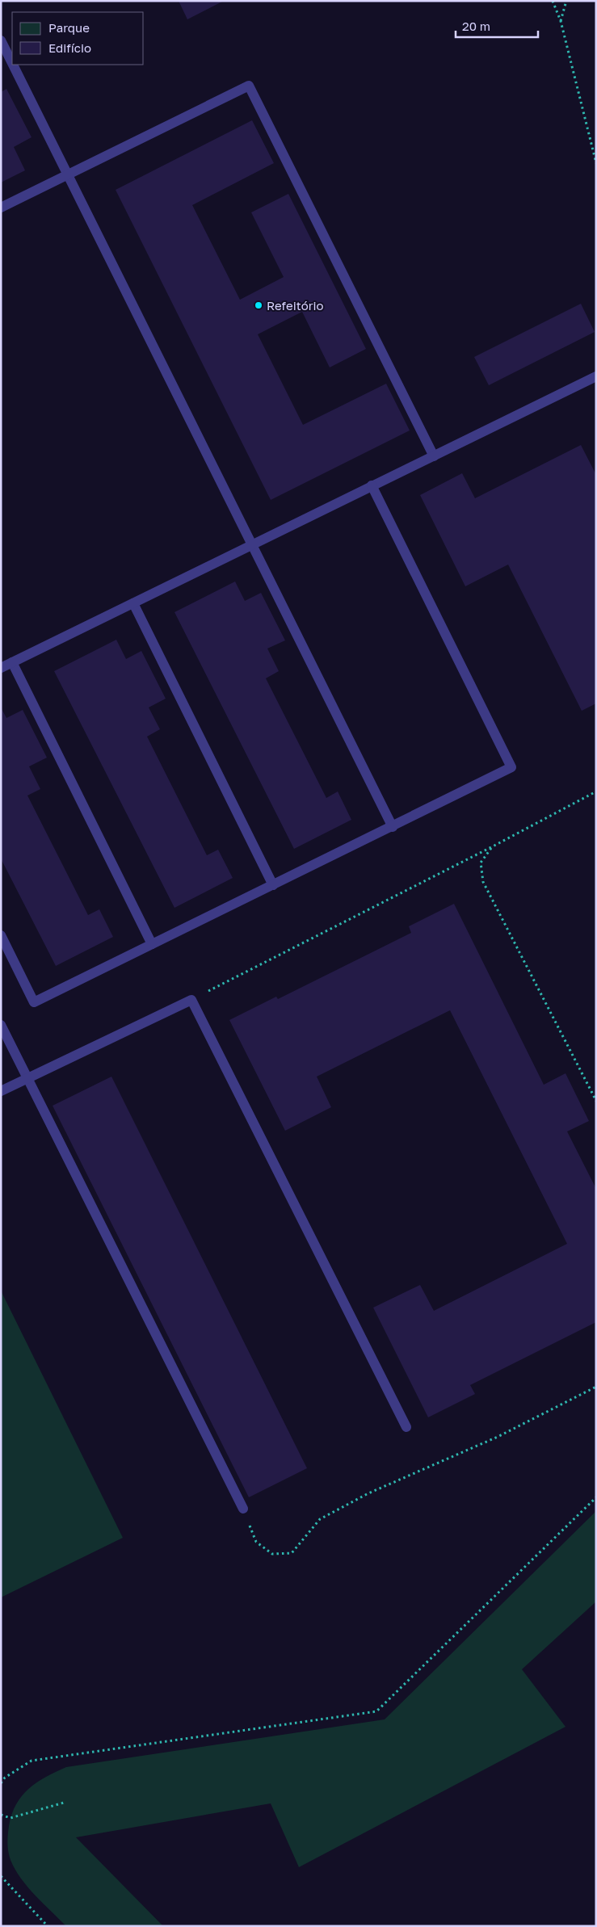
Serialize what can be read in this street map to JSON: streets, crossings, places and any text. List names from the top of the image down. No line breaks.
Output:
{"places":["Refeitório"],"legend":["Parque","Edifício"],"scale_bar":"20 m"}
